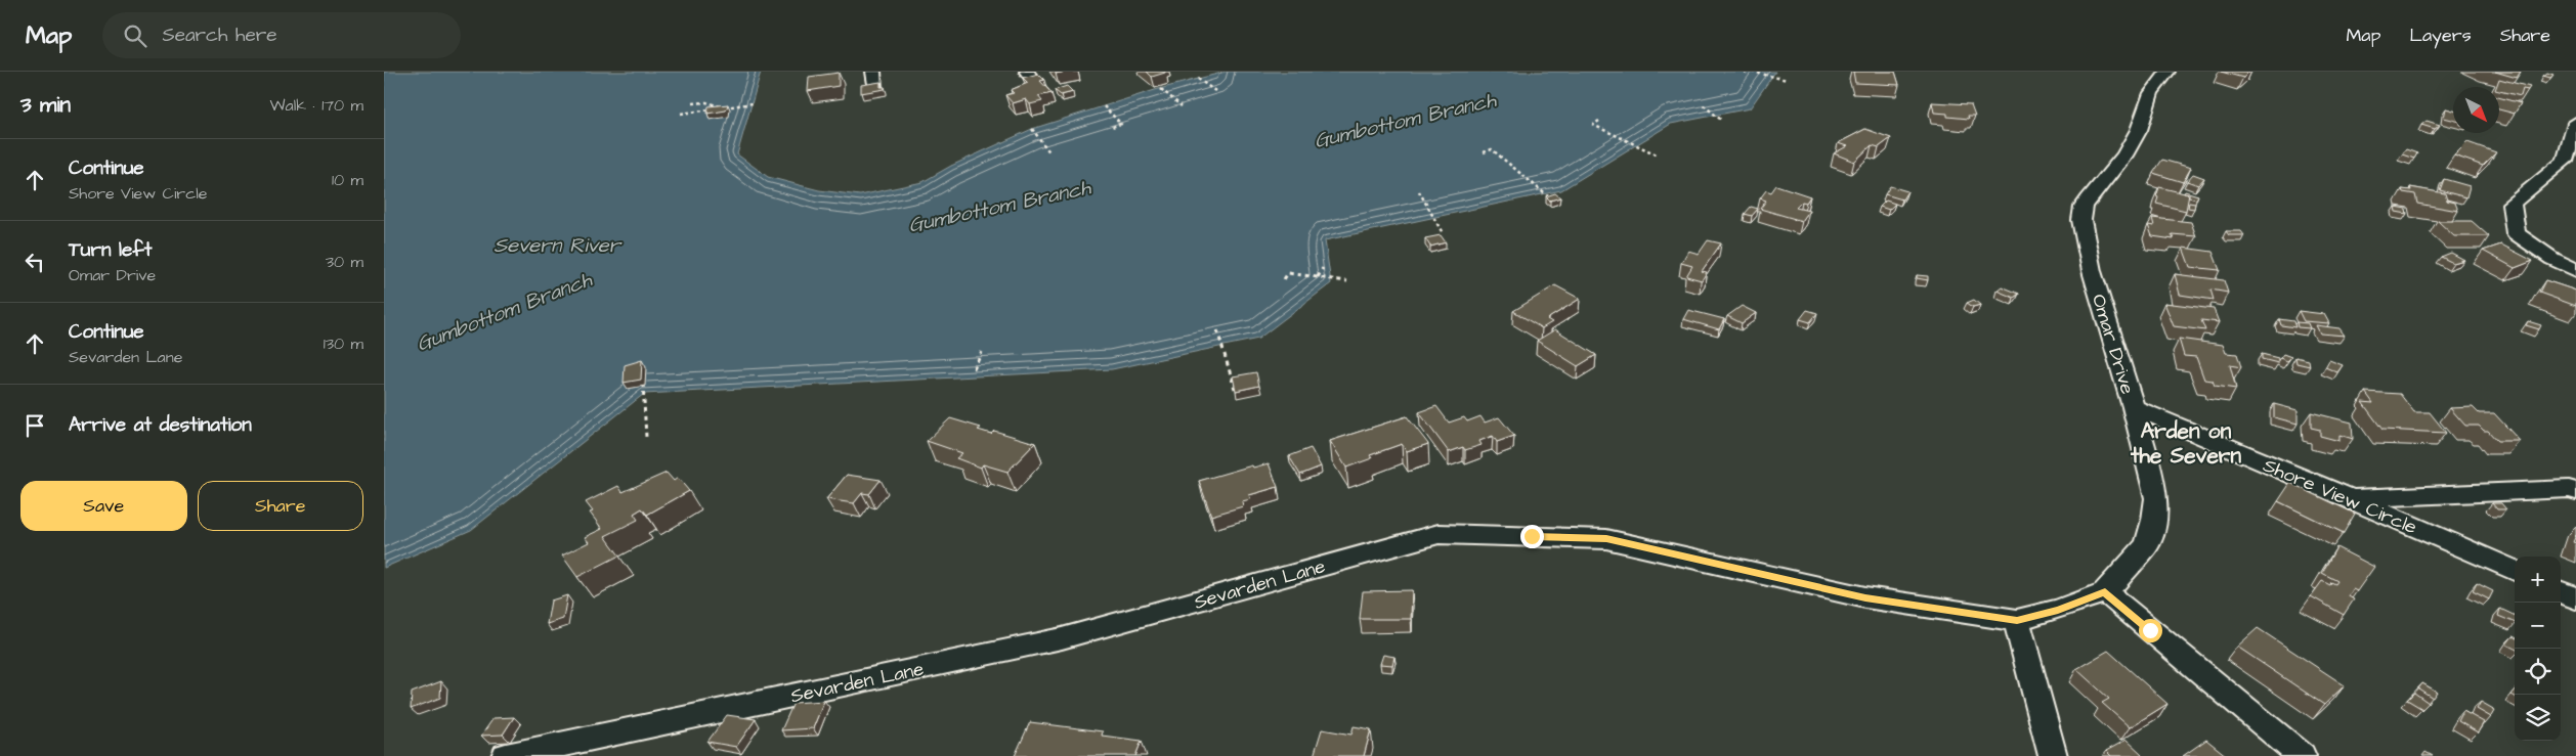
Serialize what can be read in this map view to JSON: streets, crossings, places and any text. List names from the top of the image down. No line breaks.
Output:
{"streets":{"street":["Omar Drive","Shore View Circle","Sevarden Lane"]},"crossings":[["Omar Drive","Shore View Circle"],["Omar Drive","Sevarden Lane"]],"districts":["Arden on the Severn"],"water":["Gumbottom Branch","Severn River"],"north":"bottom right","page":{"header":"Map","search":"Search here","nav":["Map","Layers","Share"],"heading":["3 min","Walk · 170 m"],"list":[["Continue","Shore View Circle","10 m"],["Turn left","Omar Drive","30 m"],["Continue","Sevarden Lane","130 m"],"Arrive at destination"],"buttons":["Save","Share"],"map_buttons":["+","−"]}}
